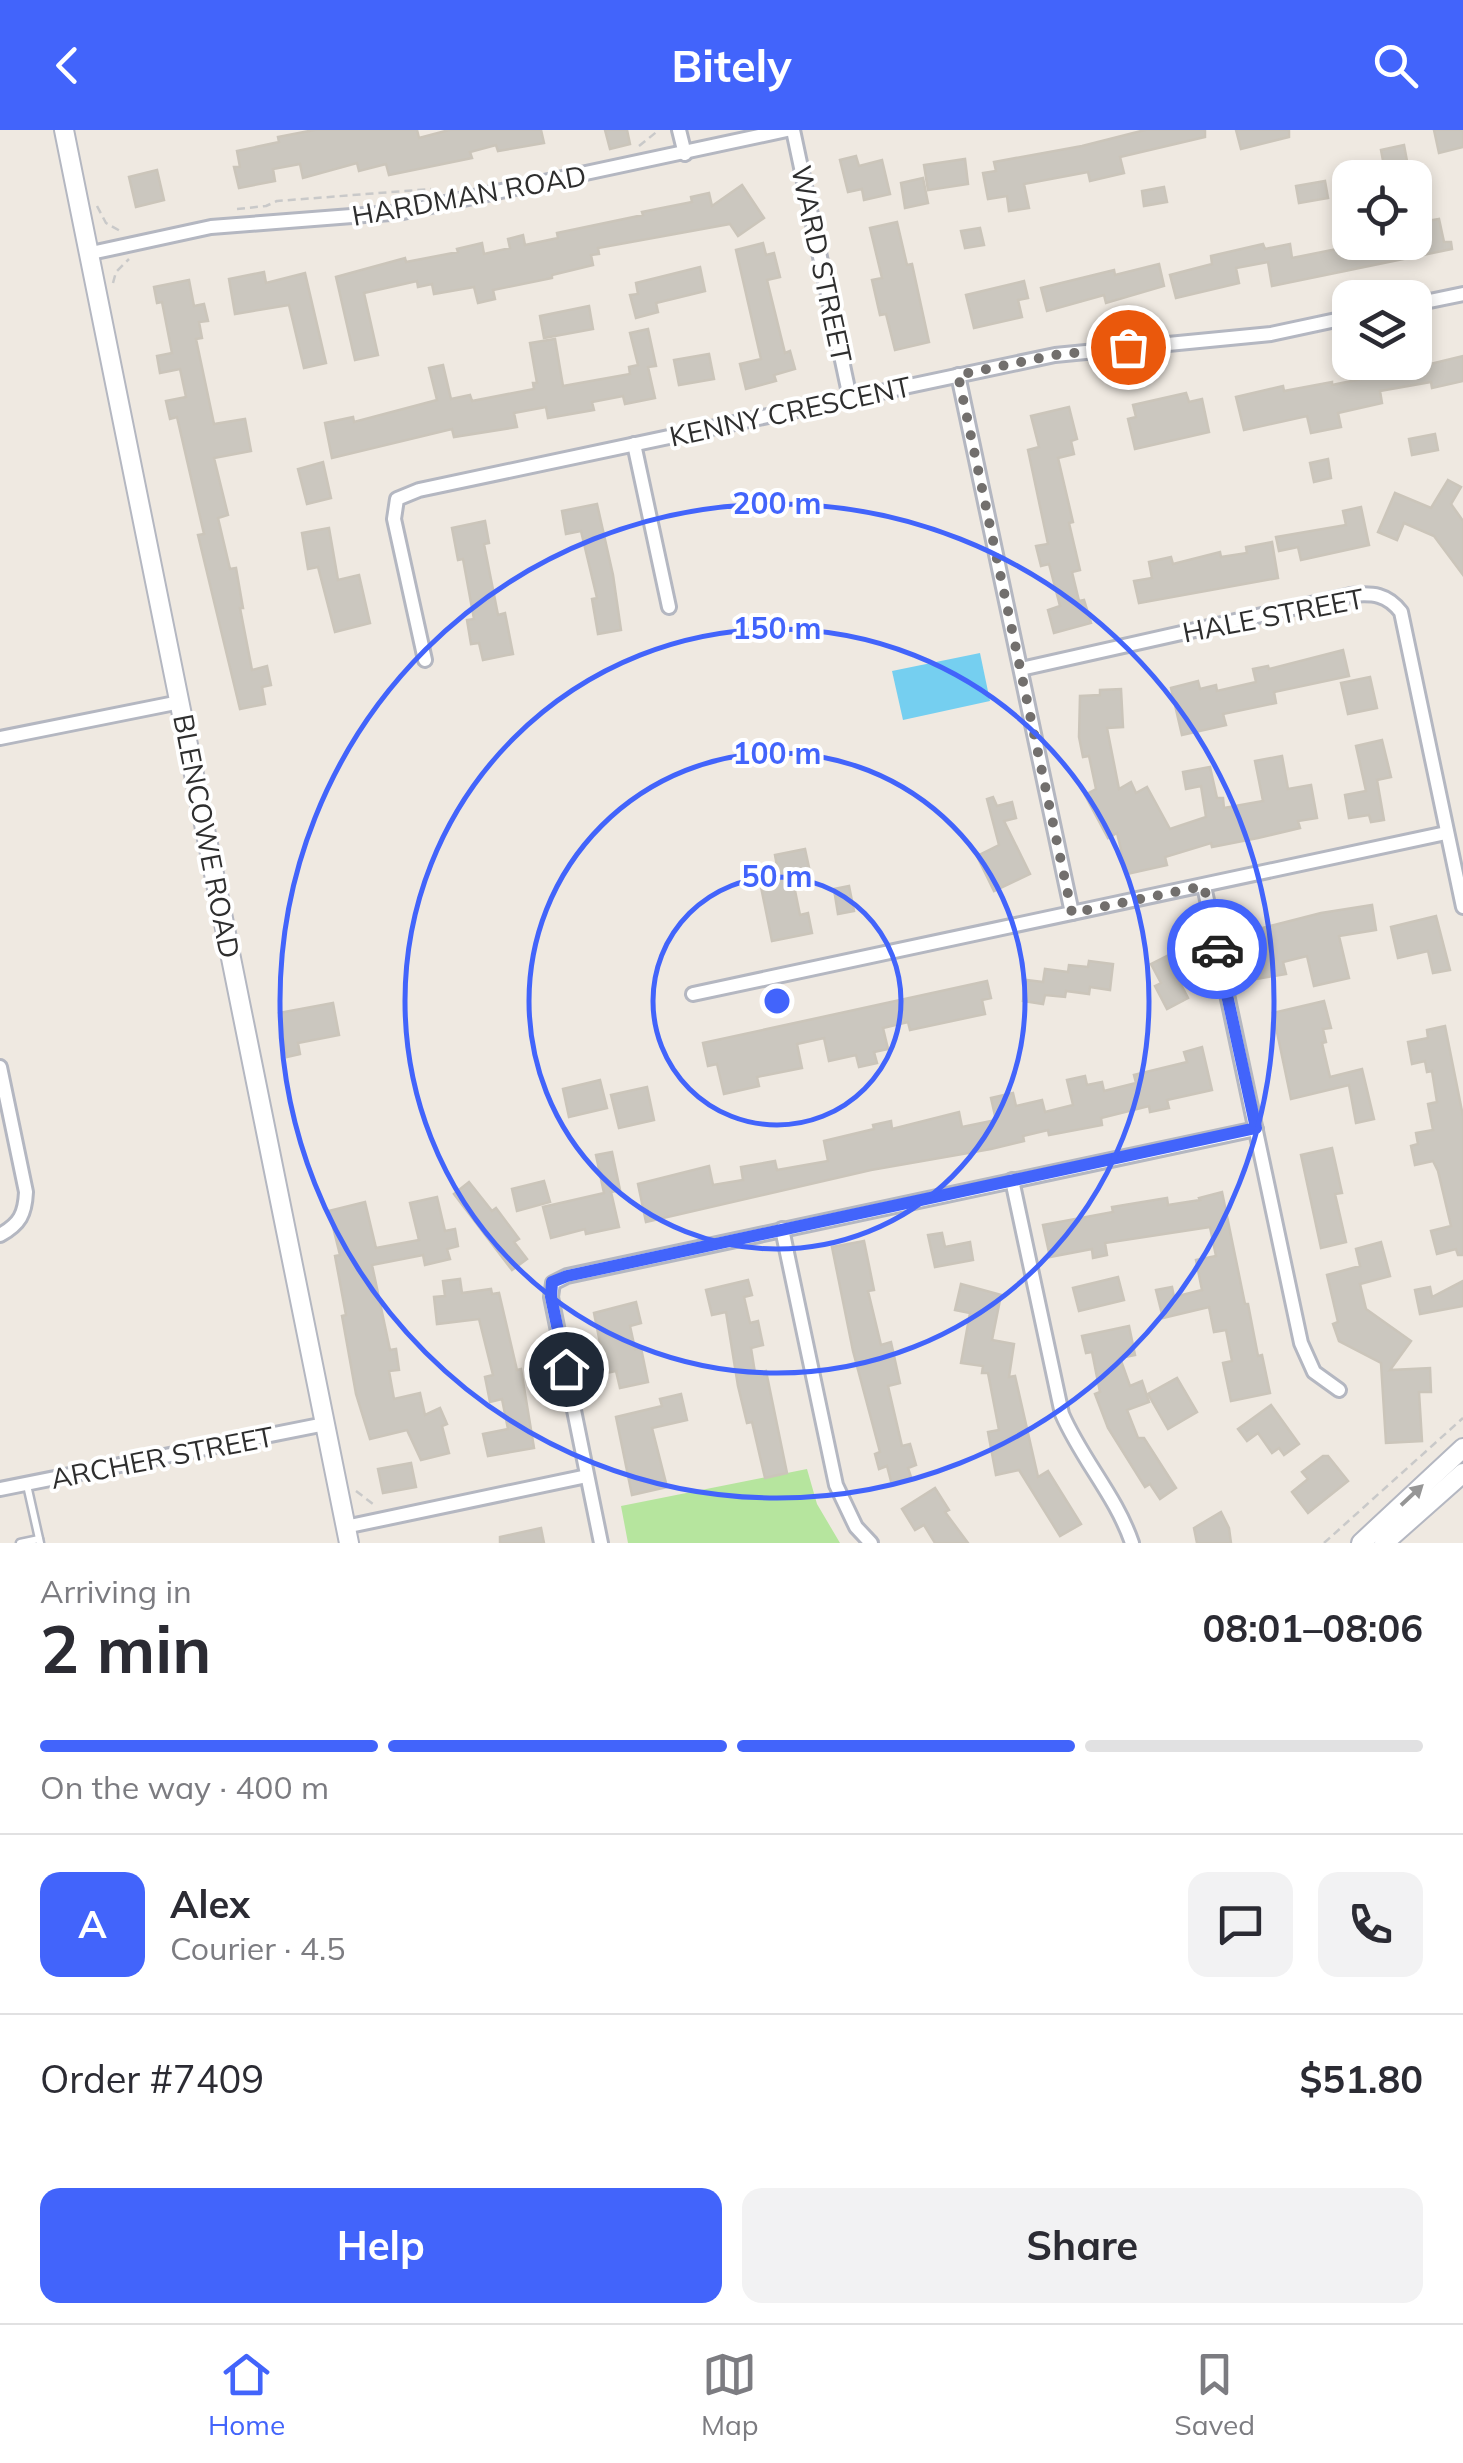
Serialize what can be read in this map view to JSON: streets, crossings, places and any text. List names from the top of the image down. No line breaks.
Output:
{"streets":{"street":["HARDMAN ROAD","WARD STREET","KENNY CRESCENT","HALE STREET","BLENCOWE ROAD","ARCHER STREET"]},"crossings":[["HARDMAN ROAD","WARD STREET"],["HARDMAN ROAD","BLENCOWE ROAD"],["WARD STREET","KENNY CRESCENT"],["BLENCOWE ROAD","ARCHER STREET"]],"page":{"header":"Bitely","heading":["2 min","Arriving in","08:01–08:06"],"panel":["Alex","Courier · 4.5","Order #7409","$51.80"],"bar":"On the way · 400 m","round":"A","buttons":["Help","Share"],"tabs":["Home","Map","Saved"]},"rings":["200 m","150 m","100 m","50 m"]}
